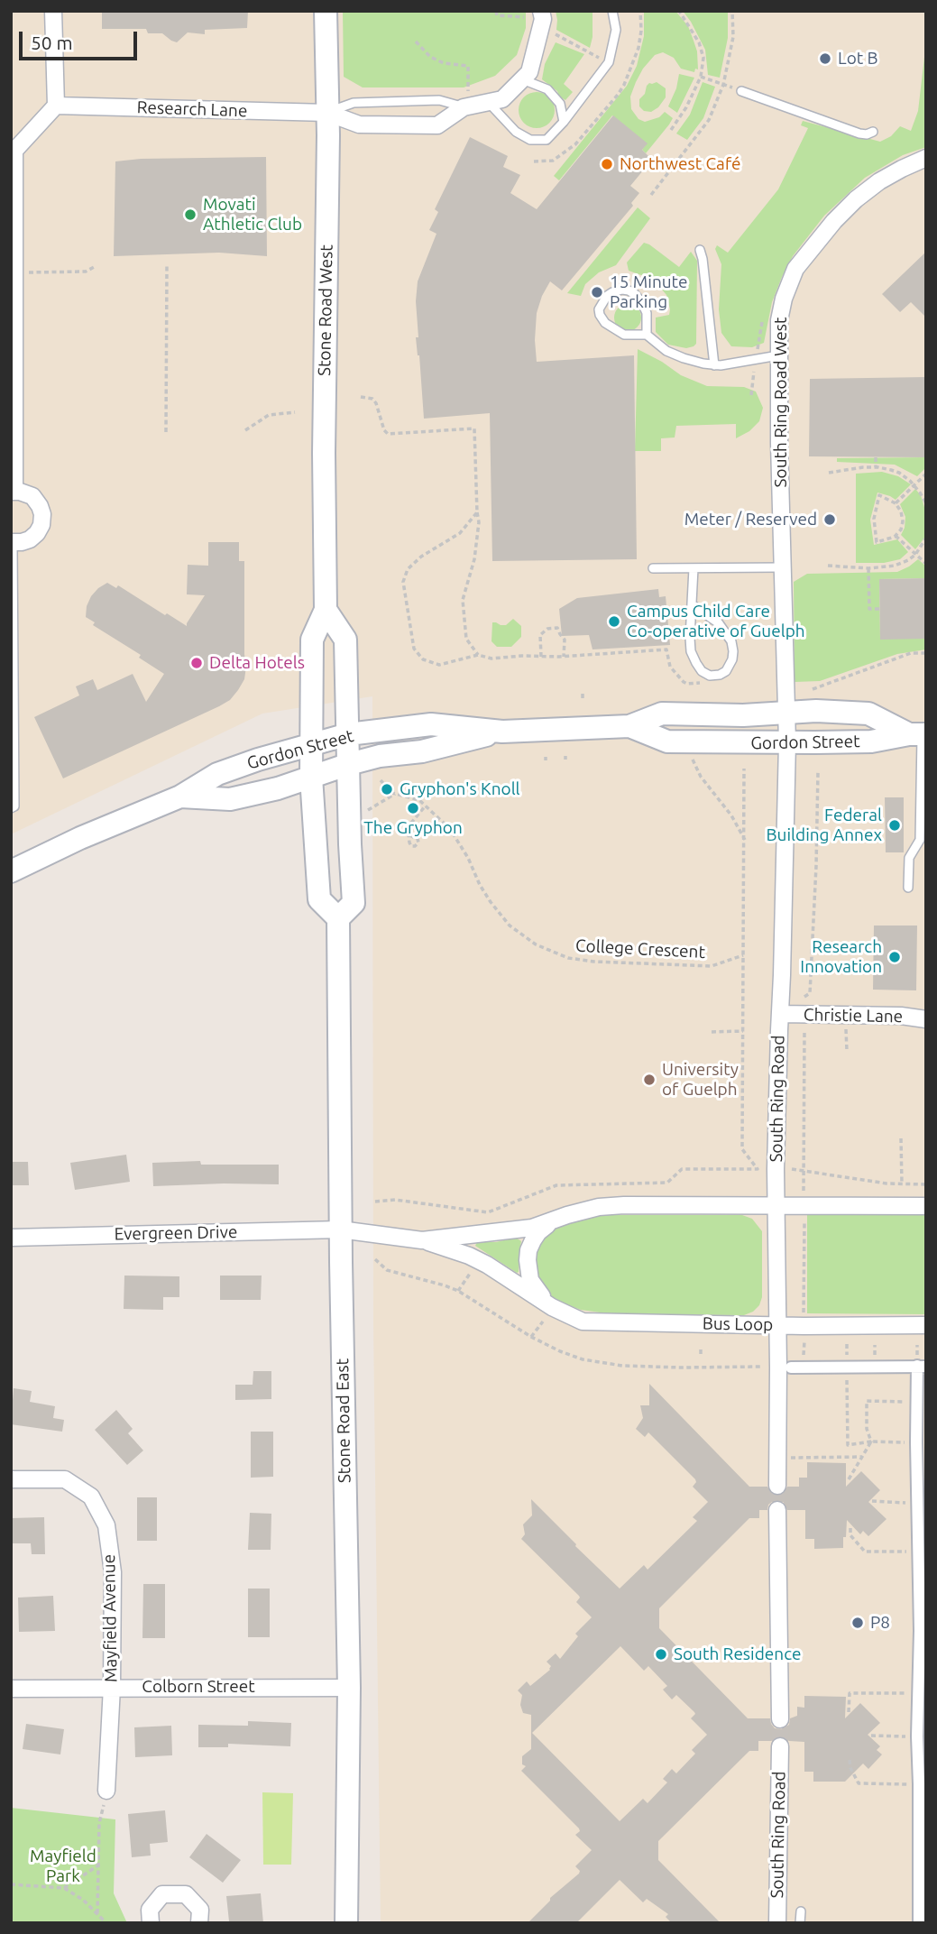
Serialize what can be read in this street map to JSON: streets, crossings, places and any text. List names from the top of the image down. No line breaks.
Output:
{"streets":{"main road":["Stone Road West","Gordon Street","Stone Road East"],"street":["Research Lane","South Ring Road West","Christie Lane","South Ring Road","Evergreen Drive","Bus Loop","Mayfield Avenue","Colborn Street"],"path":["College Crescent"]},"crossings":[["Research Lane","Stone Road West"],["Stone Road West","Gordon Street"],["South Ring Road West","Gordon Street"],["South Ring Road West","South Ring Road"],["Gordon Street","South Ring Road"],["Gordon Street","Stone Road East"],["Christie Lane","South Ring Road"],["South Ring Road","Bus Loop"],["Evergreen Drive","Bus Loop"],["Evergreen Drive","Stone Road East"],["Bus Loop","Stone Road East"],["Stone Road East","Colborn Street"],["Mayfield Avenue","Colborn Street"]],"parks":["Mayfield Park"],"places":["Lot B","Northwest Café","Movati Athletic Club","15 Minute Parking","Meter / Reserved","Campus Child Care Co-operative of Guelph","Delta Hotels","Gryphon's Knoll","The Gryphon","Federal Building Annex","Research Innovation","University of Guelph","P8","South Residence"],"scale_bar":"50 m"}
